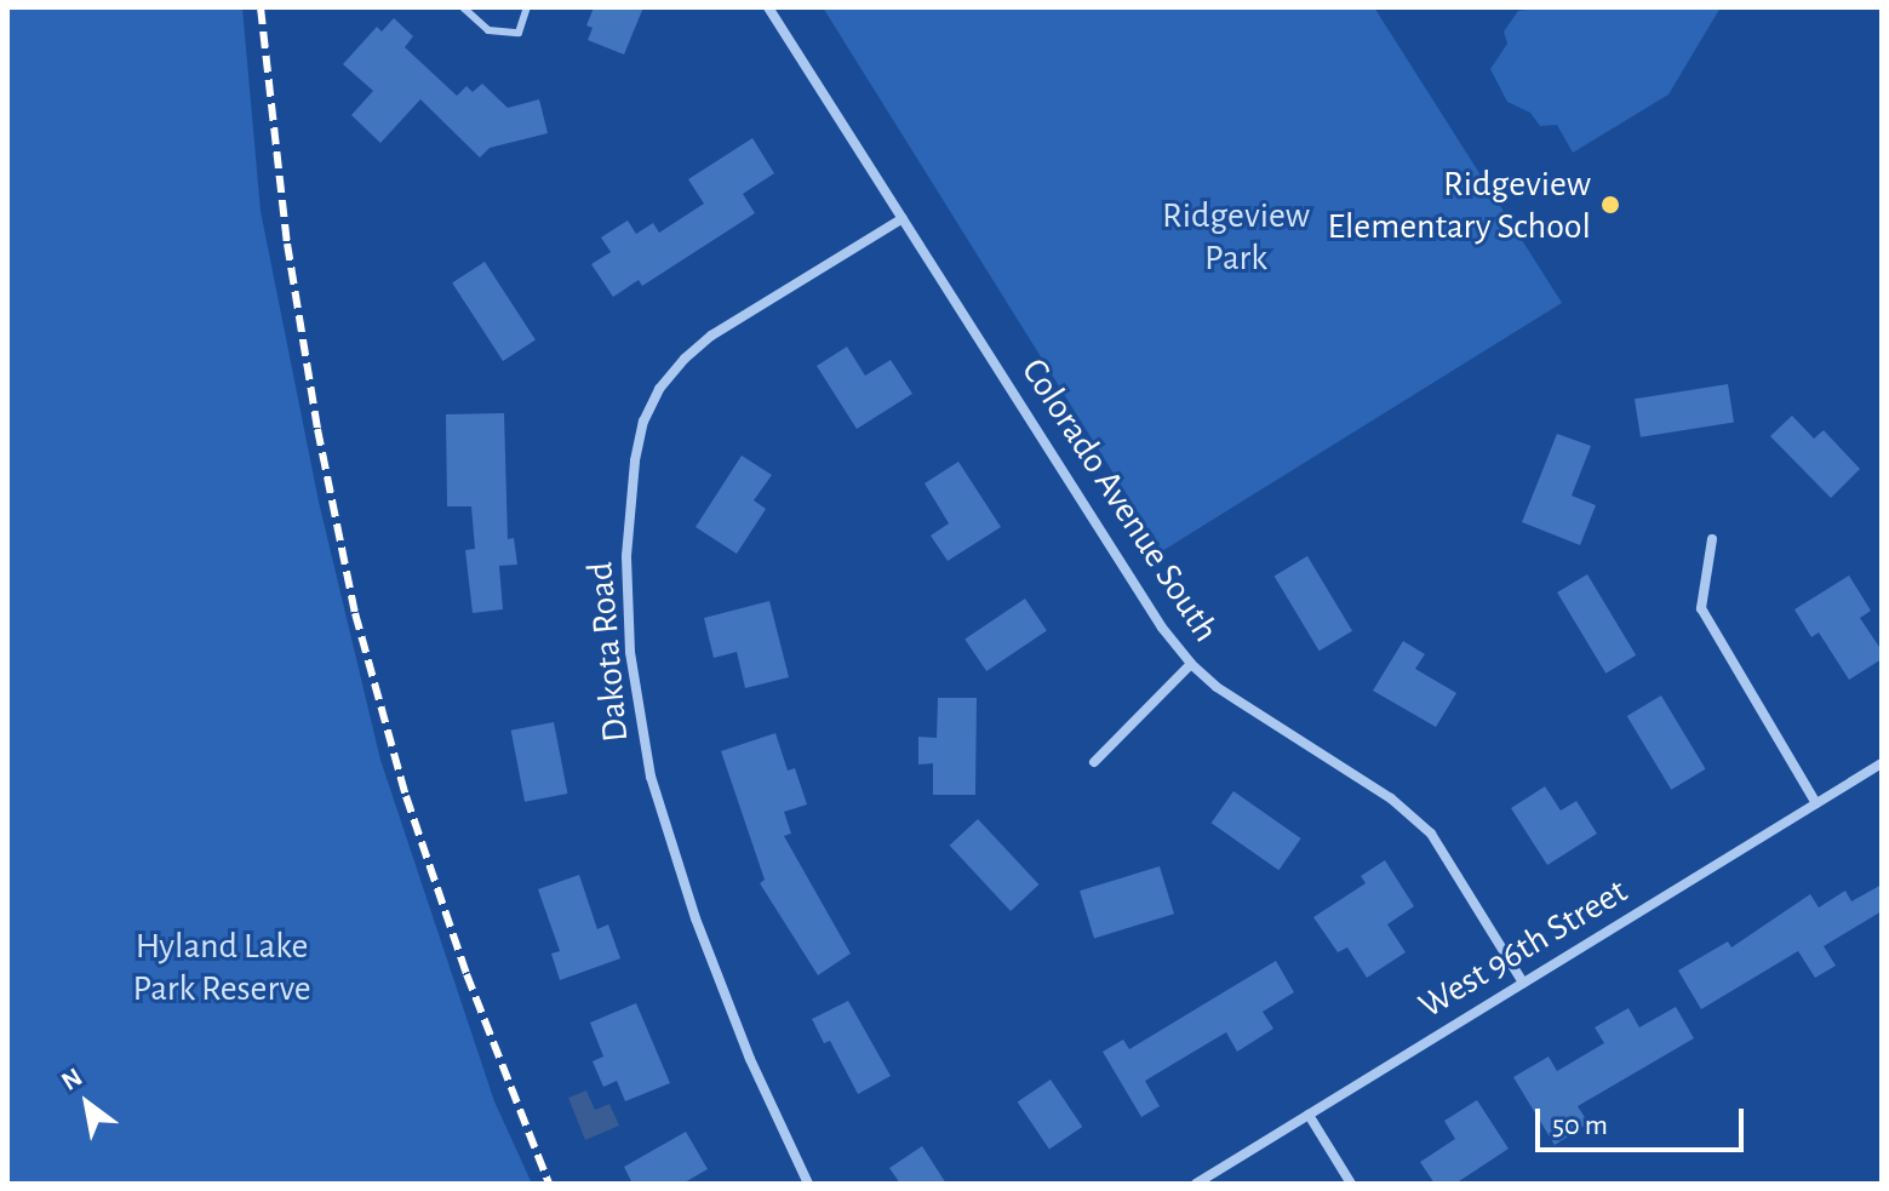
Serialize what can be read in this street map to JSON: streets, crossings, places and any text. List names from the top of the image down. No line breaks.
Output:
{"streets":{"street":["Colorado Avenue South","Dakota Road","West 96th Street"]},"crossings":[["Colorado Avenue South","Dakota Road"],["Colorado Avenue South","West 96th Street"]],"parks":["Ridgeview Park","Hyland Lake Park Reserve"],"places":["Ridgeview Elementary School"],"scale_bar":"50 m","north":"top left"}
